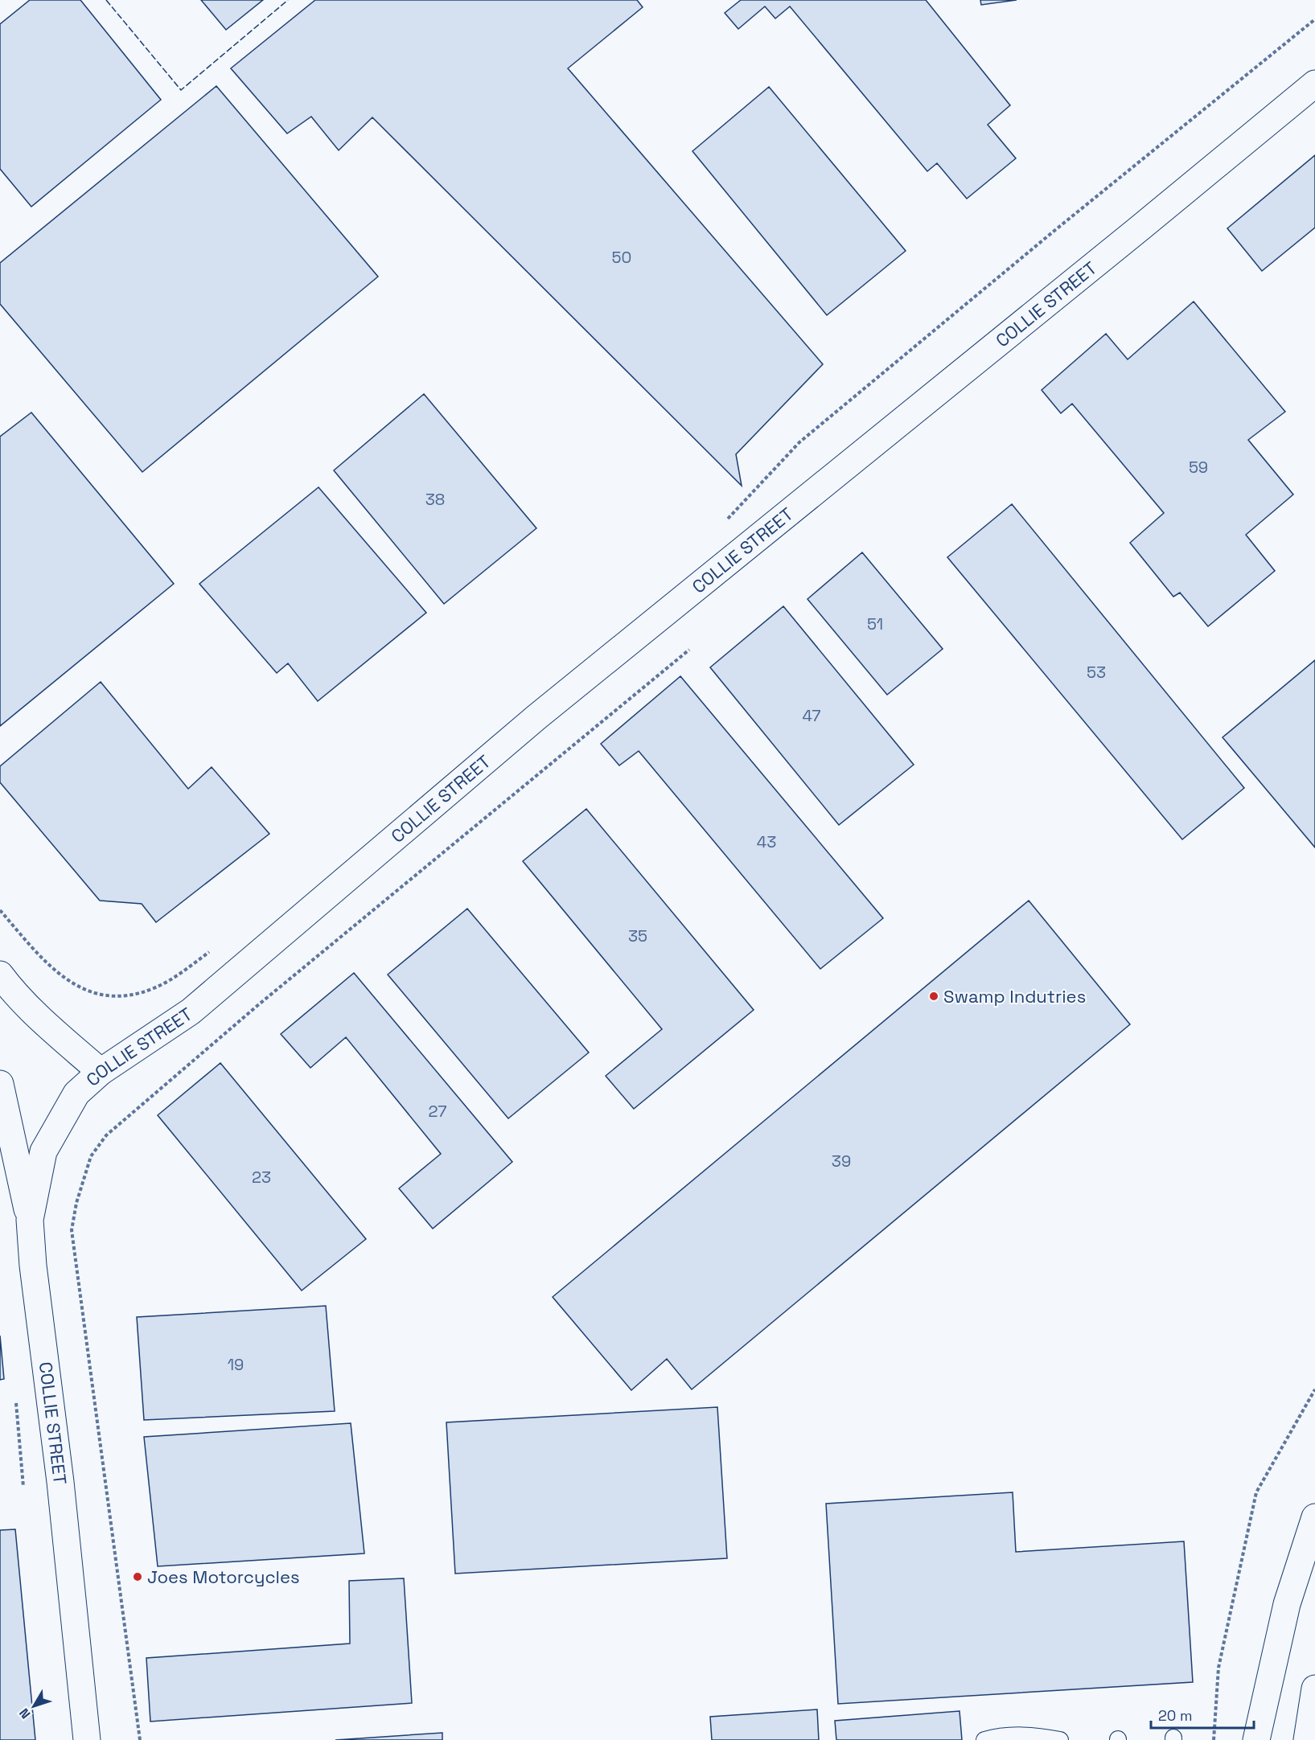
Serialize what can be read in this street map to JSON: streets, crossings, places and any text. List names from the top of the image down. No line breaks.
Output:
{"streets":{"street":["COLLIE STREET"]},"places":["Swamp Indutries","Joes Motorcycles"],"house_numbers":["50","59","38","51","53","47","43","35","27","39","23","19"],"scale_bar":"20 m","north":"bottom left"}
